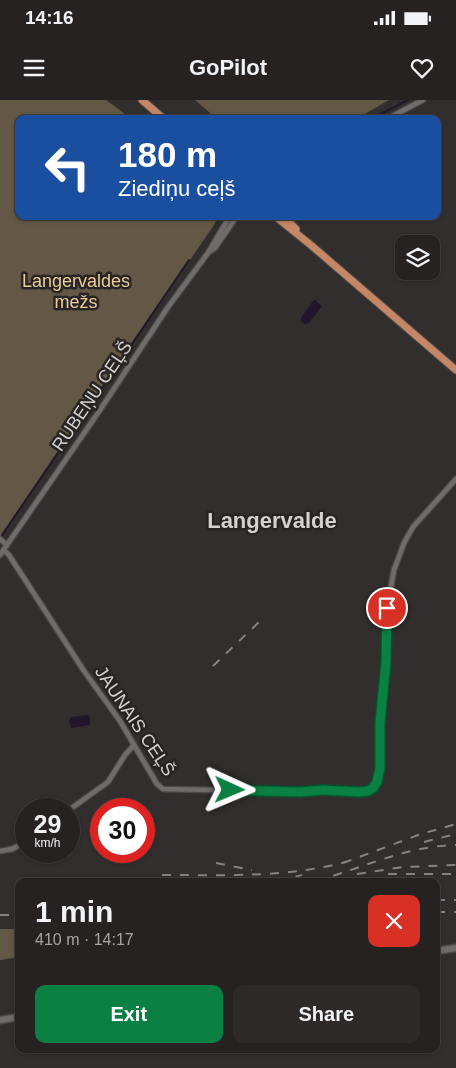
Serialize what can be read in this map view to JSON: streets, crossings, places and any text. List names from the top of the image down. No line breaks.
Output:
{"streets":{"street":["RUBEŅU CEĻŠ","JAUNAIS CEĻŠ"]},"crossings":[["RUBEŅU CEĻŠ","JAUNAIS CEĻŠ"]],"districts":["Langervalde"],"parks":["Langervaldes mežs"],"page":{"status":"14:16","header":"GoPilot","turn":["180 m","Ziediņu ceļš"],"speed":"29 km/h","limit":"30","heading":["1 min","410 m · 14:17"],"buttons":["Exit","Share"]}}
